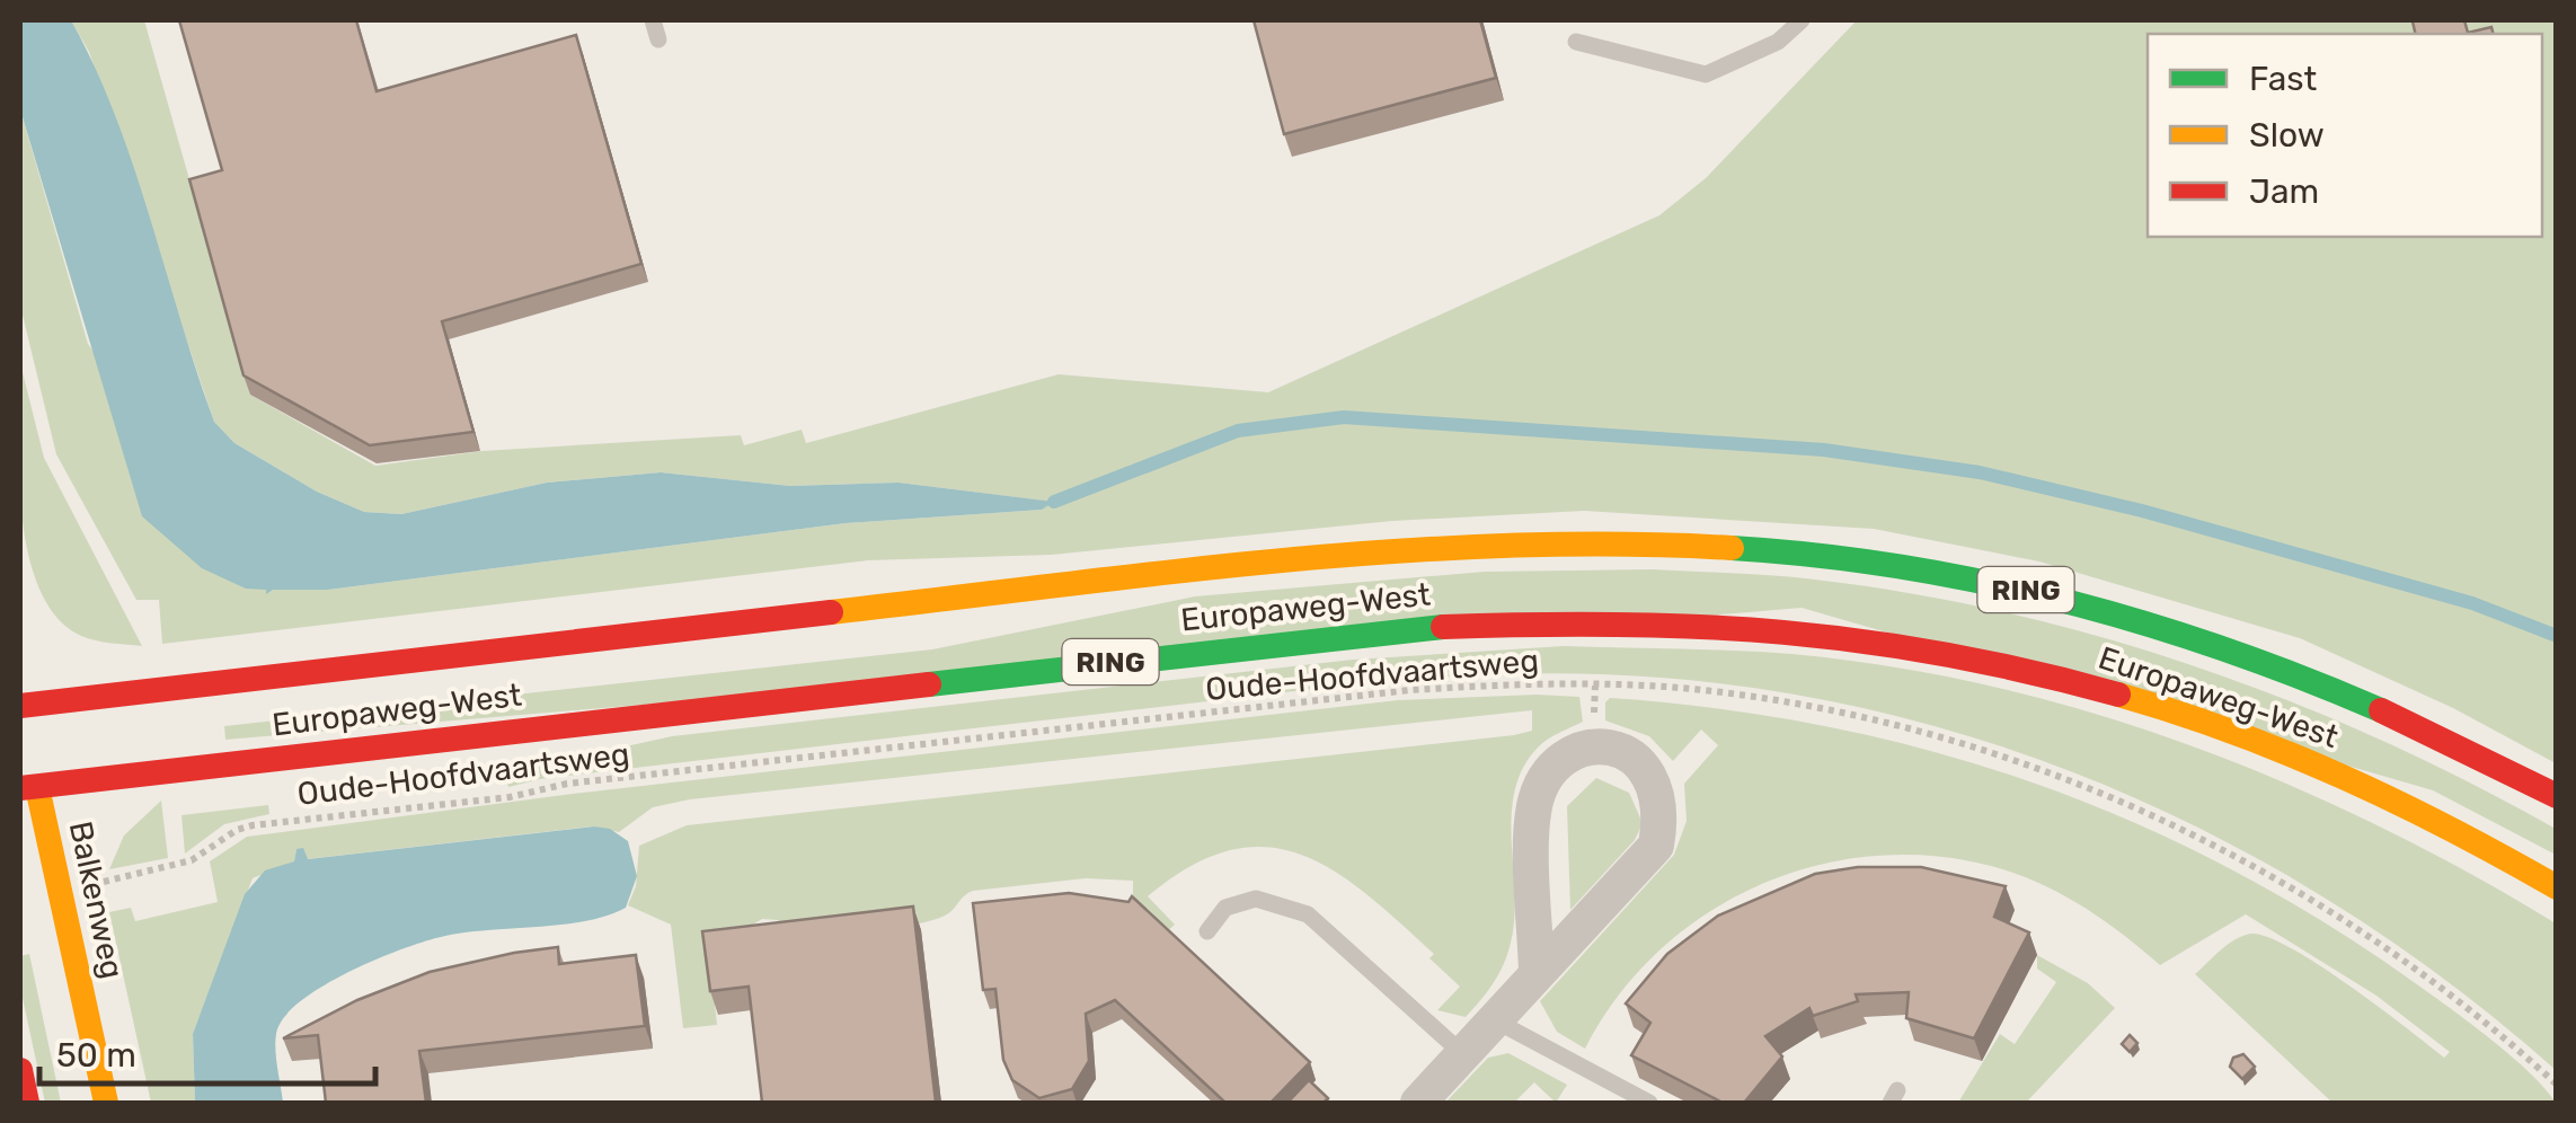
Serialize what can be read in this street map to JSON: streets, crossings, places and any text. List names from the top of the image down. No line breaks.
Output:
{"streets":{"main road":["RING","Europaweg-West","Balkenweg"],"path":["Oude-Hoofdvaartsweg"]},"crossings":[["Europaweg-West","Balkenweg"]],"legend":["Fast","Slow","Jam"],"scale_bar":"50 m"}
